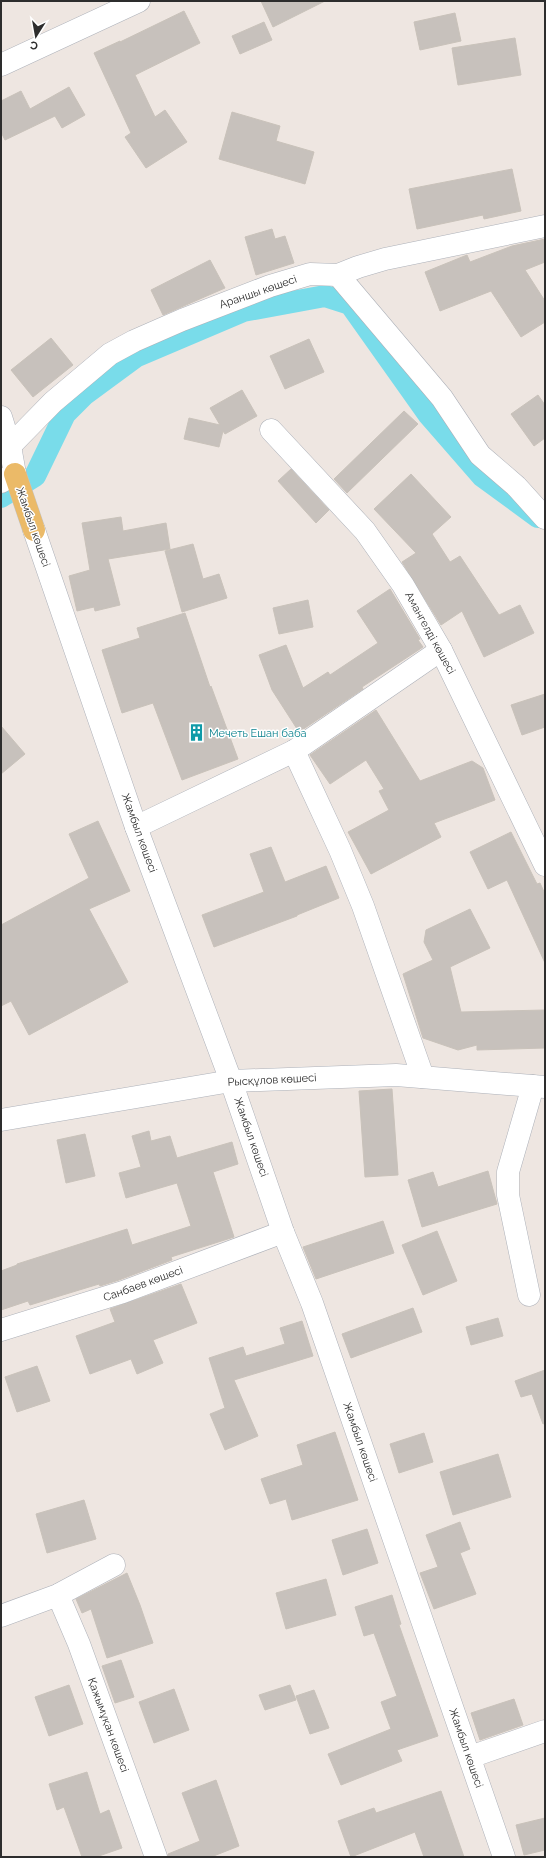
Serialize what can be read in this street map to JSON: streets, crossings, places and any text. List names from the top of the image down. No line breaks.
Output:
{"streets":{"main road":["Жамбыл көшесі"],"street":["Араншы көшесі","Амангелді көшесі","Рысқұлов көшесі","Санбаев көшесі","Қажымұқан көшесі"]},"crossings":[["Араншы көшесі","Жамбыл көшесі"],["Жамбыл көшесі","Рысқұлов көшесі"],["Жамбыл көшесі","Санбаев көшесі"]],"places":{"building":["Мечеть Ешан баба"]},"north":"bottom"}
